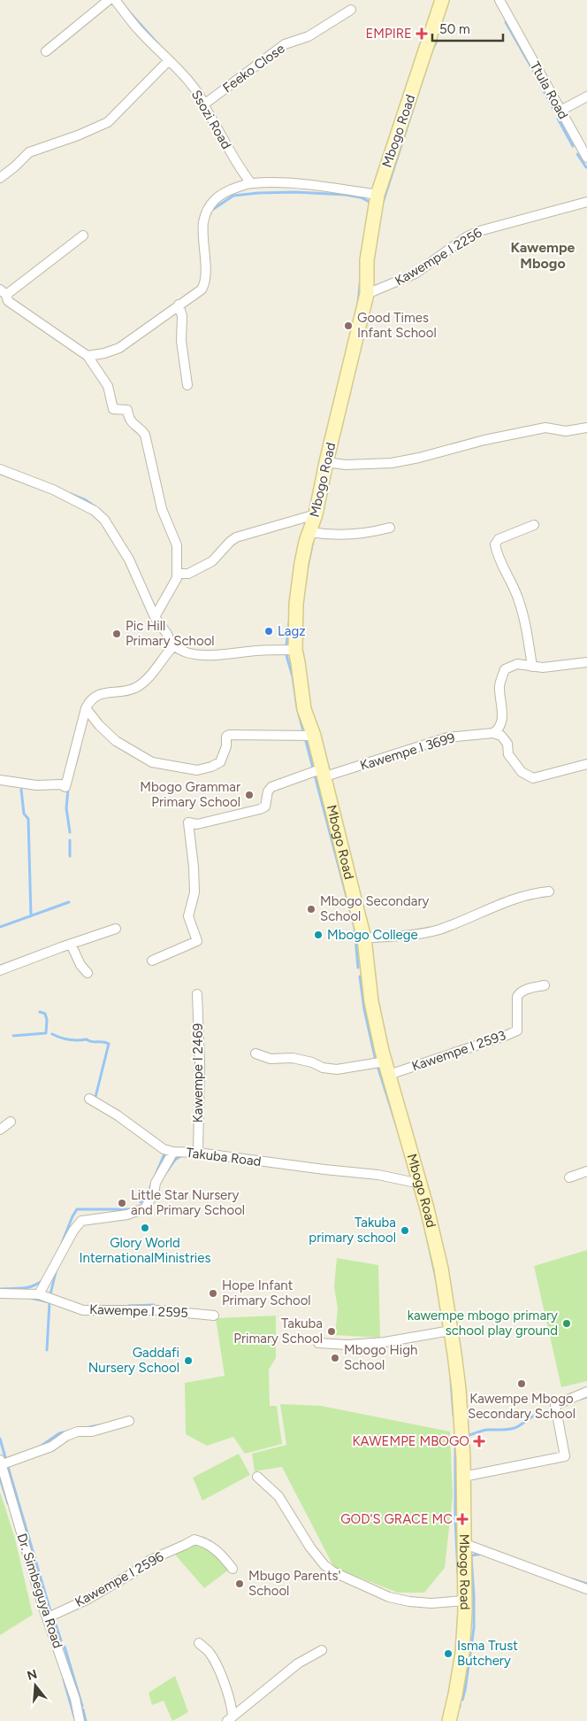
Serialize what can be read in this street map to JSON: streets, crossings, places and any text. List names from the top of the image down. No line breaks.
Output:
{"streets":{"street":["Feeko Close","Ttula Road","Ssozi Road","Mbogo Road","Kawempe I 2256","Kawempe I 3699","Kawempe I 2593","Kawempe I 2469","Takuba Road","Kawempe I 2595","Kawempe I 2596","Dr. Simbeguya Road"]},"crossings":[["Feeko Close","Ssozi Road"],["Mbogo Road","Kawempe I 2256"],["Mbogo Road","Kawempe I 3699"],["Mbogo Road","Kawempe I 2593"],["Mbogo Road","Takuba Road"],["Kawempe I 2469","Takuba Road"],["Takuba Road","Kawempe I 2595"],["Kawempe I 2596","Dr. Simbeguya Road"]],"districts":["Kawempe Mbogo"],"places":{"health":["EMPIRE","KAWEMPE MBOGO","GOD'S GRACE MC"],"other":["Good Times Infant School","Lagz","Pic Hill Primary School","Mbogo Grammar Primary School","Mbogo Secondary School","Mbogo College","Little Star Nursery and Primary School","Glory World InternationalMinistries","Takuba primary school","Hope Infant Primary School","kawempe mbogo primary school play ground","Takuba Primary School","Mbogo High School","Gaddafi Nursery School","Kawempe Mbogo Secondary School","Mbugo Parents' School","Isma Trust Butchery"]},"scale_bar":"50 m","north":"top"}
